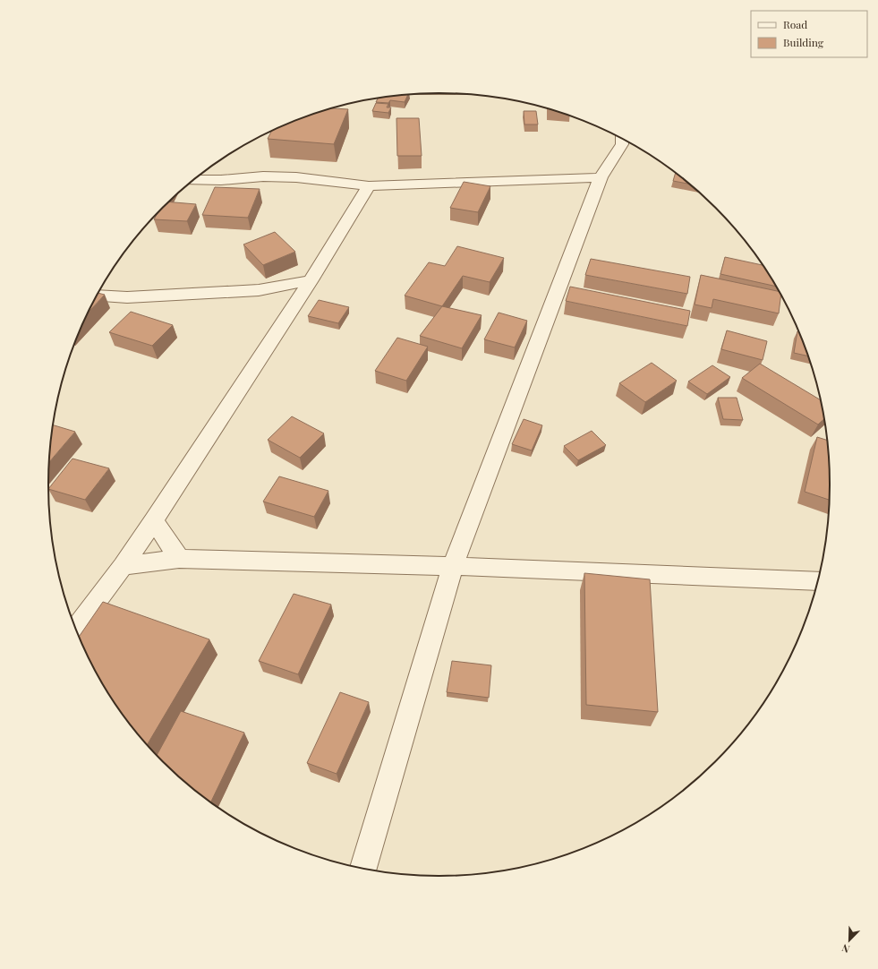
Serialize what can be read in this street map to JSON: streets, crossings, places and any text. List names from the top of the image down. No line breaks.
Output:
{"legend":["Road","Building"],"north":"bottom left"}
